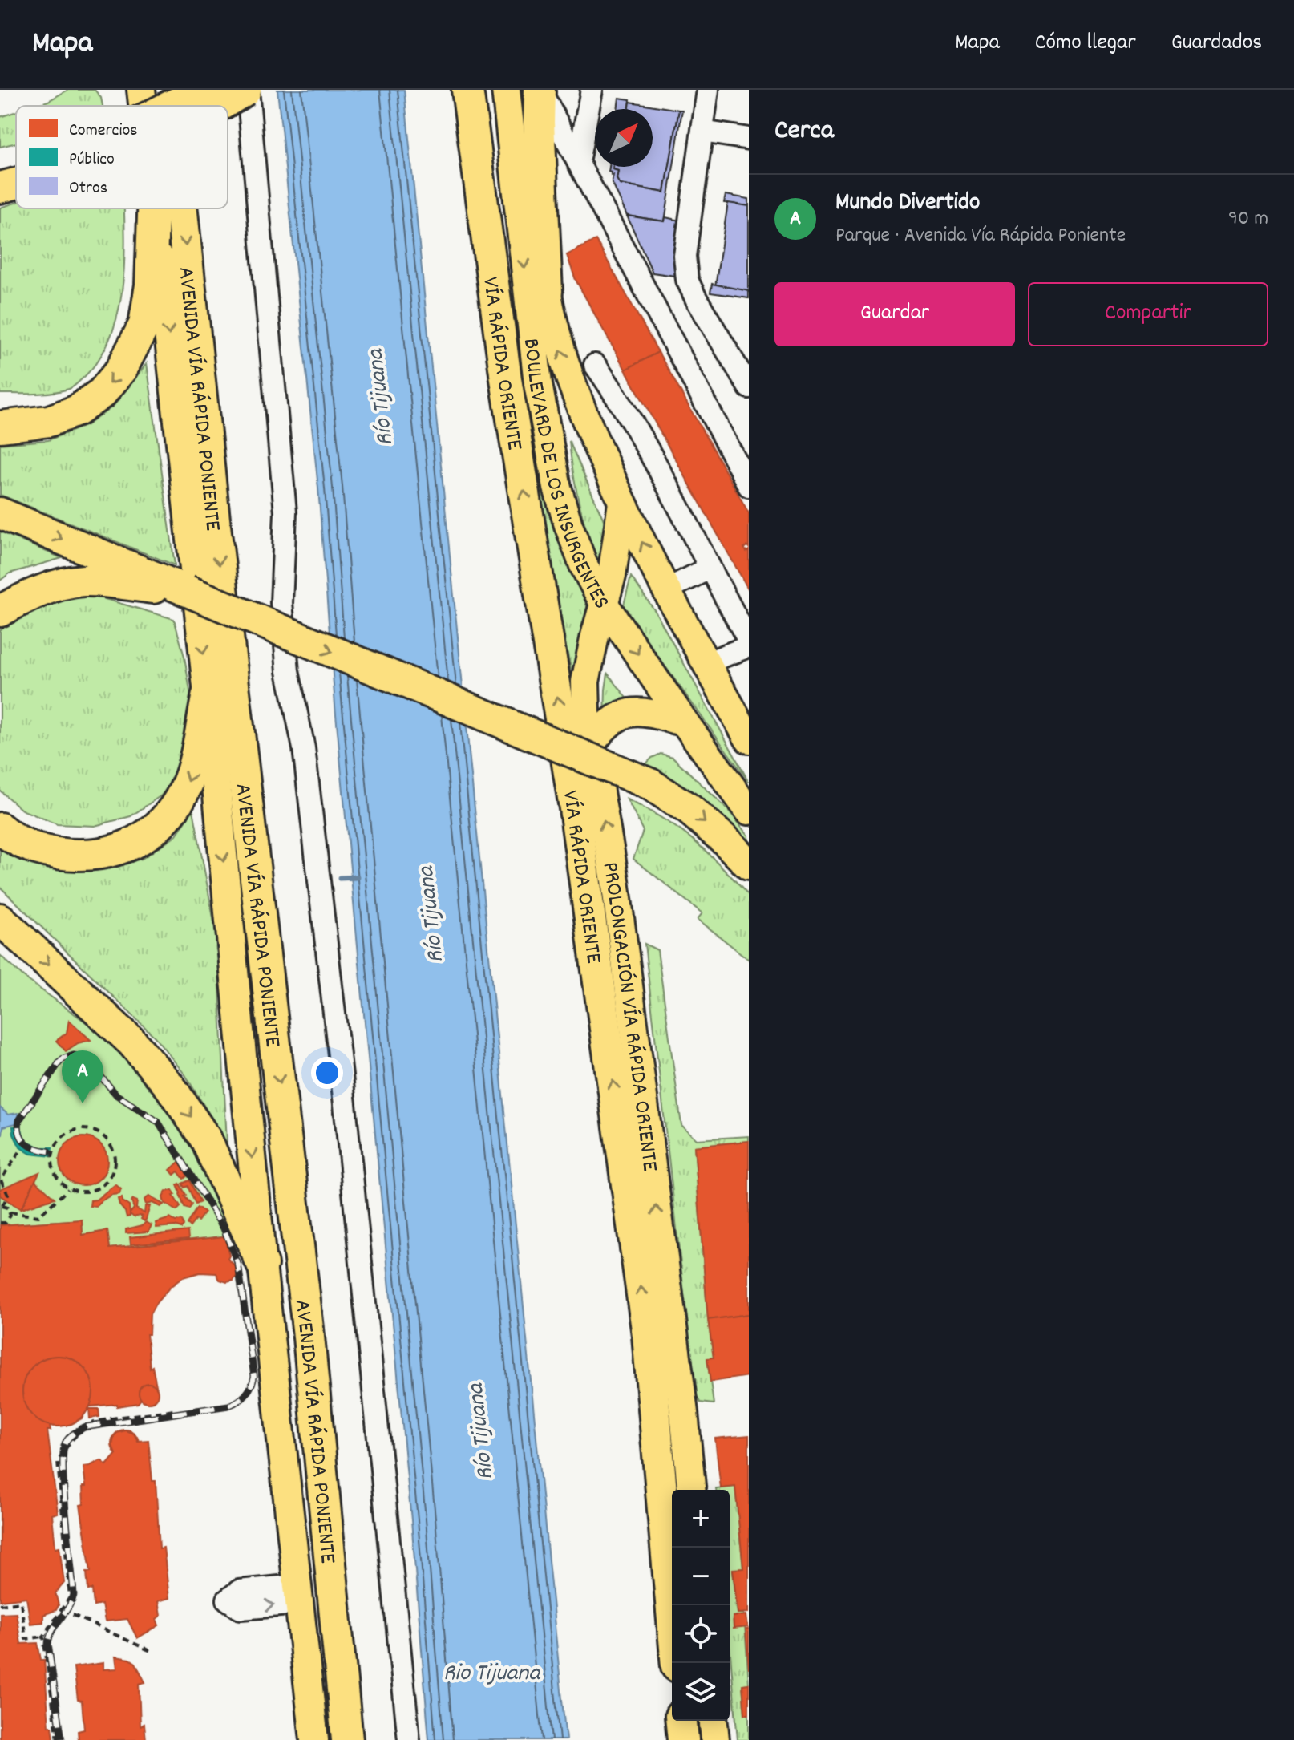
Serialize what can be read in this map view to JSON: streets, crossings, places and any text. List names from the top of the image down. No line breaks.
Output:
{"streets":{"highway":["VÍA RÁPIDA ORIENTE","AVENIDA VÍA RÁPIDA PONIENTE"],"main road":["BOULEVARD DE LOS INSURGENTES","PROLONGACIÓN VÍA RÁPIDA ORIENTE"]},"crossings":[["BOULEVARD DE LOS INSURGENTES","PROLONGACIÓN VÍA RÁPIDA ORIENTE"]],"one_way":["VÍA RÁPIDA ORIENTE","AVENIDA VÍA RÁPIDA PONIENTE","PROLONGACIÓN VÍA RÁPIDA ORIENTE"],"water":["Río Tijuana","Rio Tijuana"],"legend":["Comercios","Público","Otros"],"north":"top right","page":{"header":"Mapa","nav":["Mapa","Cómo llegar","Guardados"],"heading":"Cerca","list":[{"mark":"A","name":"Mundo Divertido","note":"Parque · Avenida Vía Rápida Poniente","value":"90 m"}],"buttons":["Guardar","Compartir"],"pins":"A","map_buttons":["+","−"]}}
